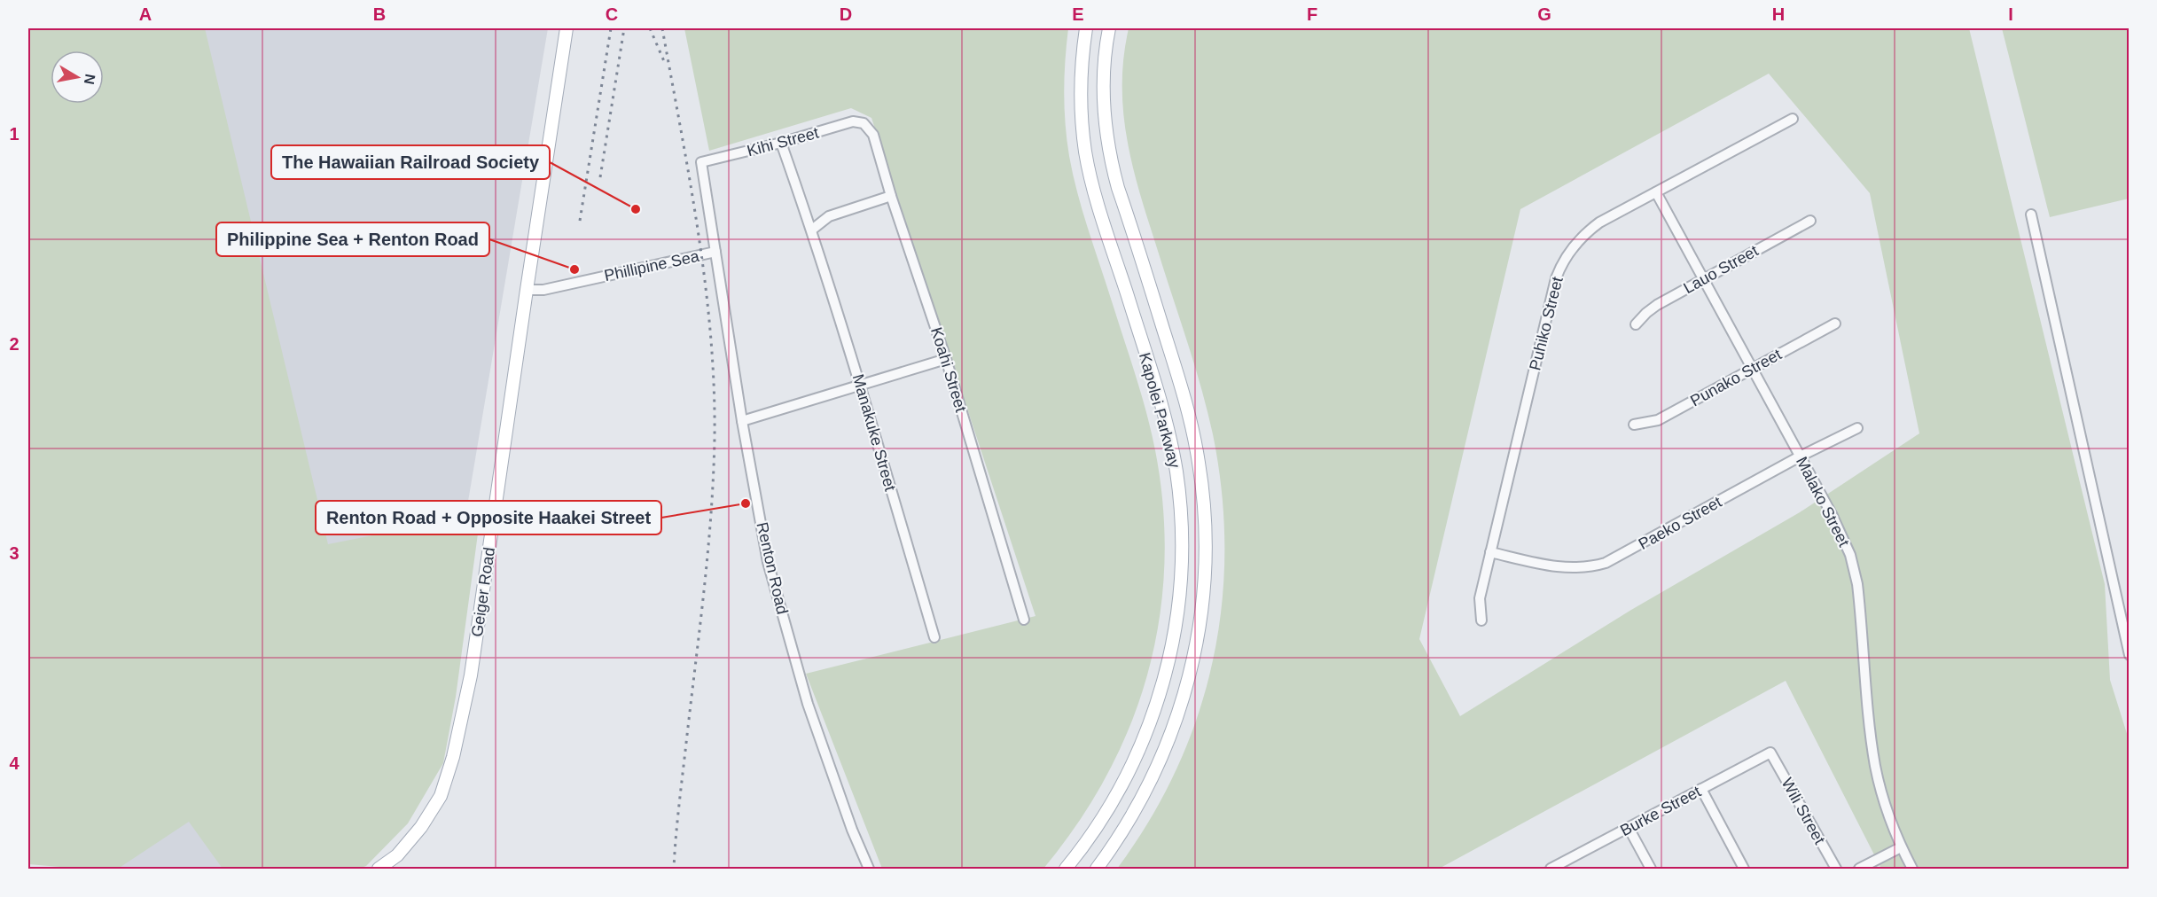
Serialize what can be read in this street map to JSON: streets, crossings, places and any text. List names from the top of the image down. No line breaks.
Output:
{"streets":{"main road":["Kapolei Parkway","Geiger Road"],"street":["Kihi Street","Phillipine Sea","Lauo Street","Puhiko Street","Koahi Street","Punako Street","Manakuke Street","Malako Street","Paeko Street","Renton Road","Burke Street","Wili Street"]},"crossings":[["Kihi Street","Koahi Street"],["Kihi Street","Manakuke Street"],["Kihi Street","Renton Road"],["Phillipine Sea","Renton Road"],["Phillipine Sea","Geiger Road"],["Lauo Street","Malako Street"],["Puhiko Street","Malako Street"],["Puhiko Street","Paeko Street"],["Punako Street","Malako Street"],["Malako Street","Paeko Street"],["Burke Street","Wili Street"]],"places":["The Hawaiian Railroad Society","Philippine Sea + Renton Road","Renton Road + Opposite Haakei Street"],"north":"right","grid":{"columns":["A","B","C","D","E","F","G","H","I"],"rows":["1","2","3","4"]}}
